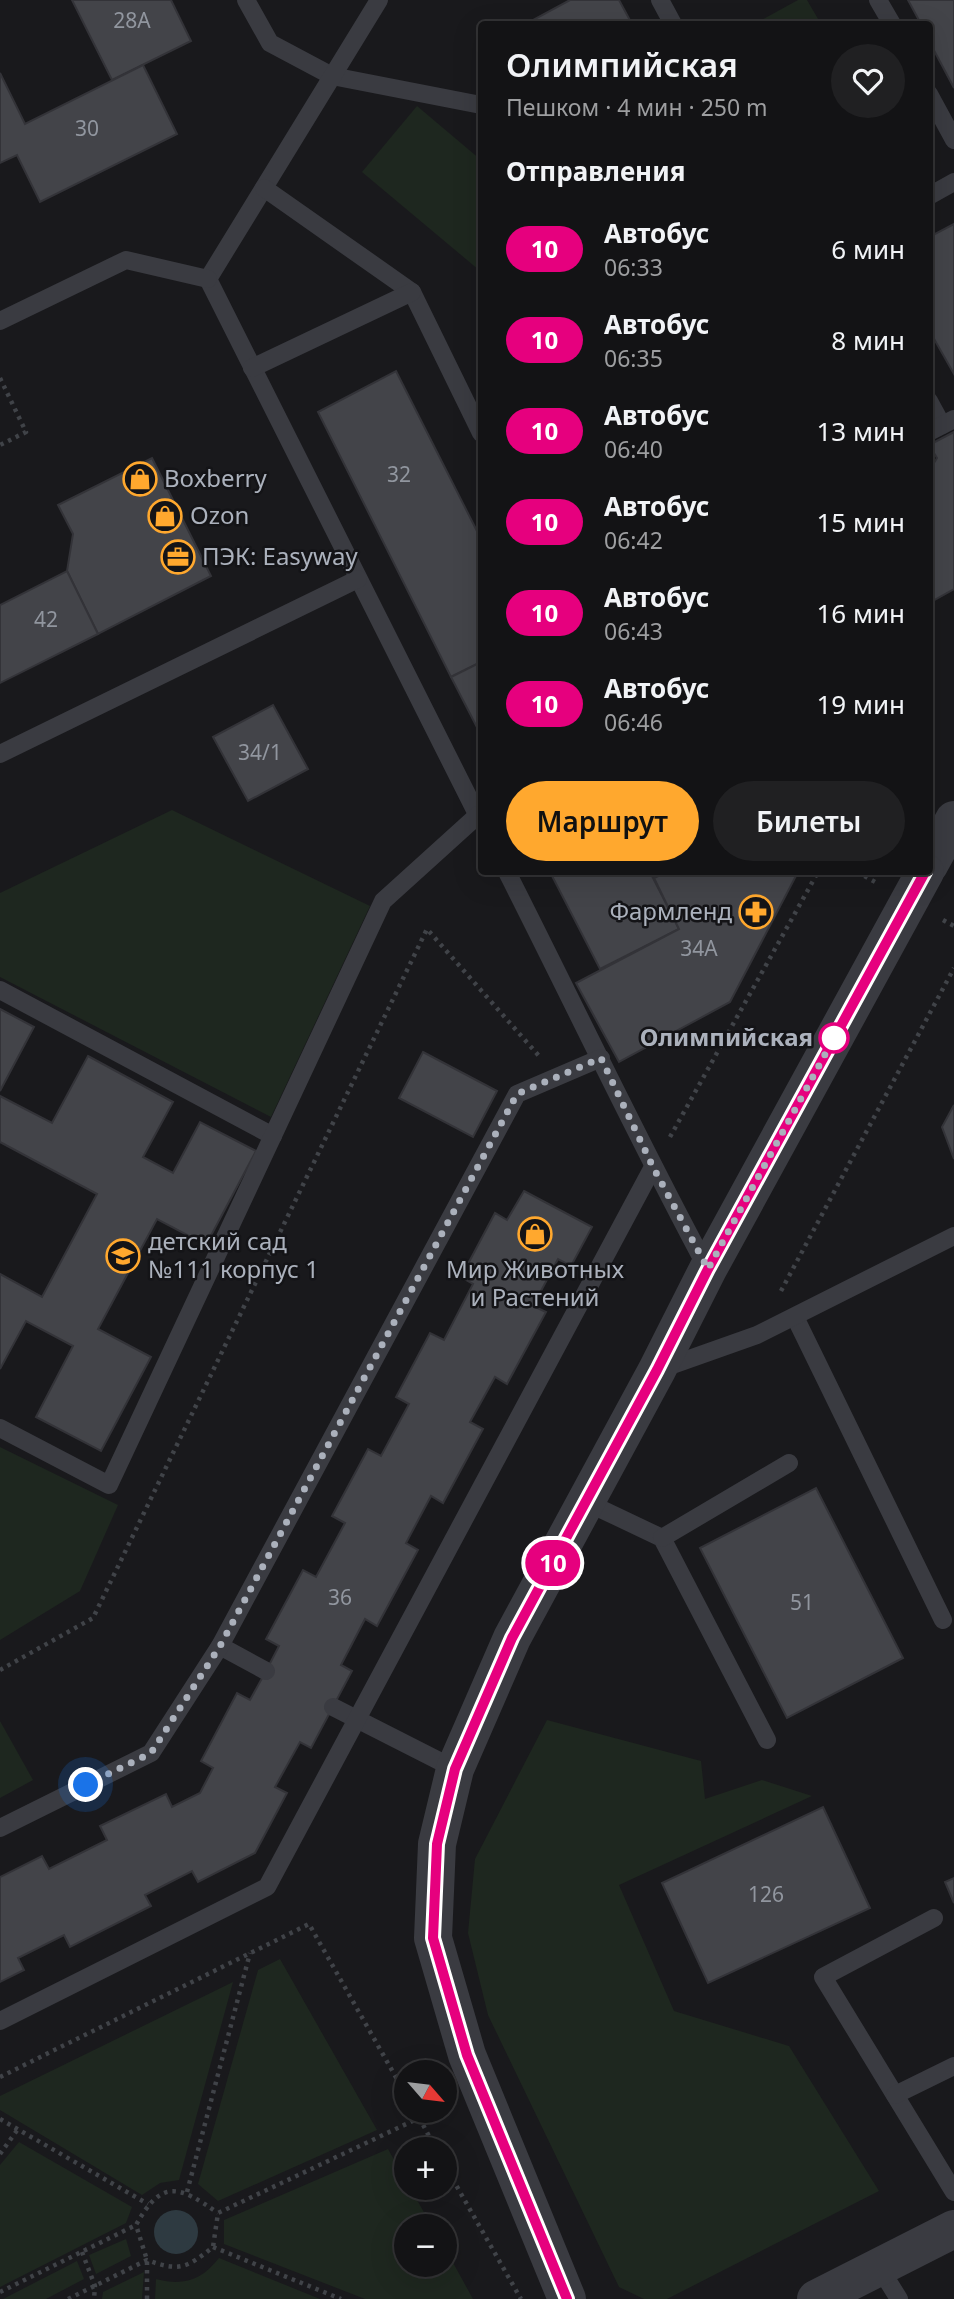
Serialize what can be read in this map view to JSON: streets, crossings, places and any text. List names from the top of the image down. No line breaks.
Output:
{"places":{"shop":["Boxberry","Ozon","Мир Животных и Растений"],"office":["ПЭК: Easyway"],"pharmacy":["Фармленд"],"other":["Олимпийская"],"school or university":["детский сад №111 корпус 1"]},"lines":["bus line 10"],"house_numbers":["28А","30","32","42","34/1","34А","36","51","126"],"north":"bottom right","page":{"on_map":"10","heading":[["Олимпийская","Пешком · 4 мин · 250 m"],"Отправления"],"list":[{"mark":"10","name":"Автобус","note":"06:33","value":"6 мин"},{"mark":"10","name":"Автобус","note":"06:35","value":"8 мин"},{"mark":"10","name":"Автобус","note":"06:40","value":"13 мин"},{"mark":"10","name":"Автобус","note":"06:42","value":"15 мин"},{"mark":"10","name":"Автобус","note":"06:43","value":"16 мин"},{"mark":"10","name":"Автобус","note":"06:46","value":"19 мин"}],"buttons":["Маршрут","Билеты"],"map_buttons":["+","−"]}}
